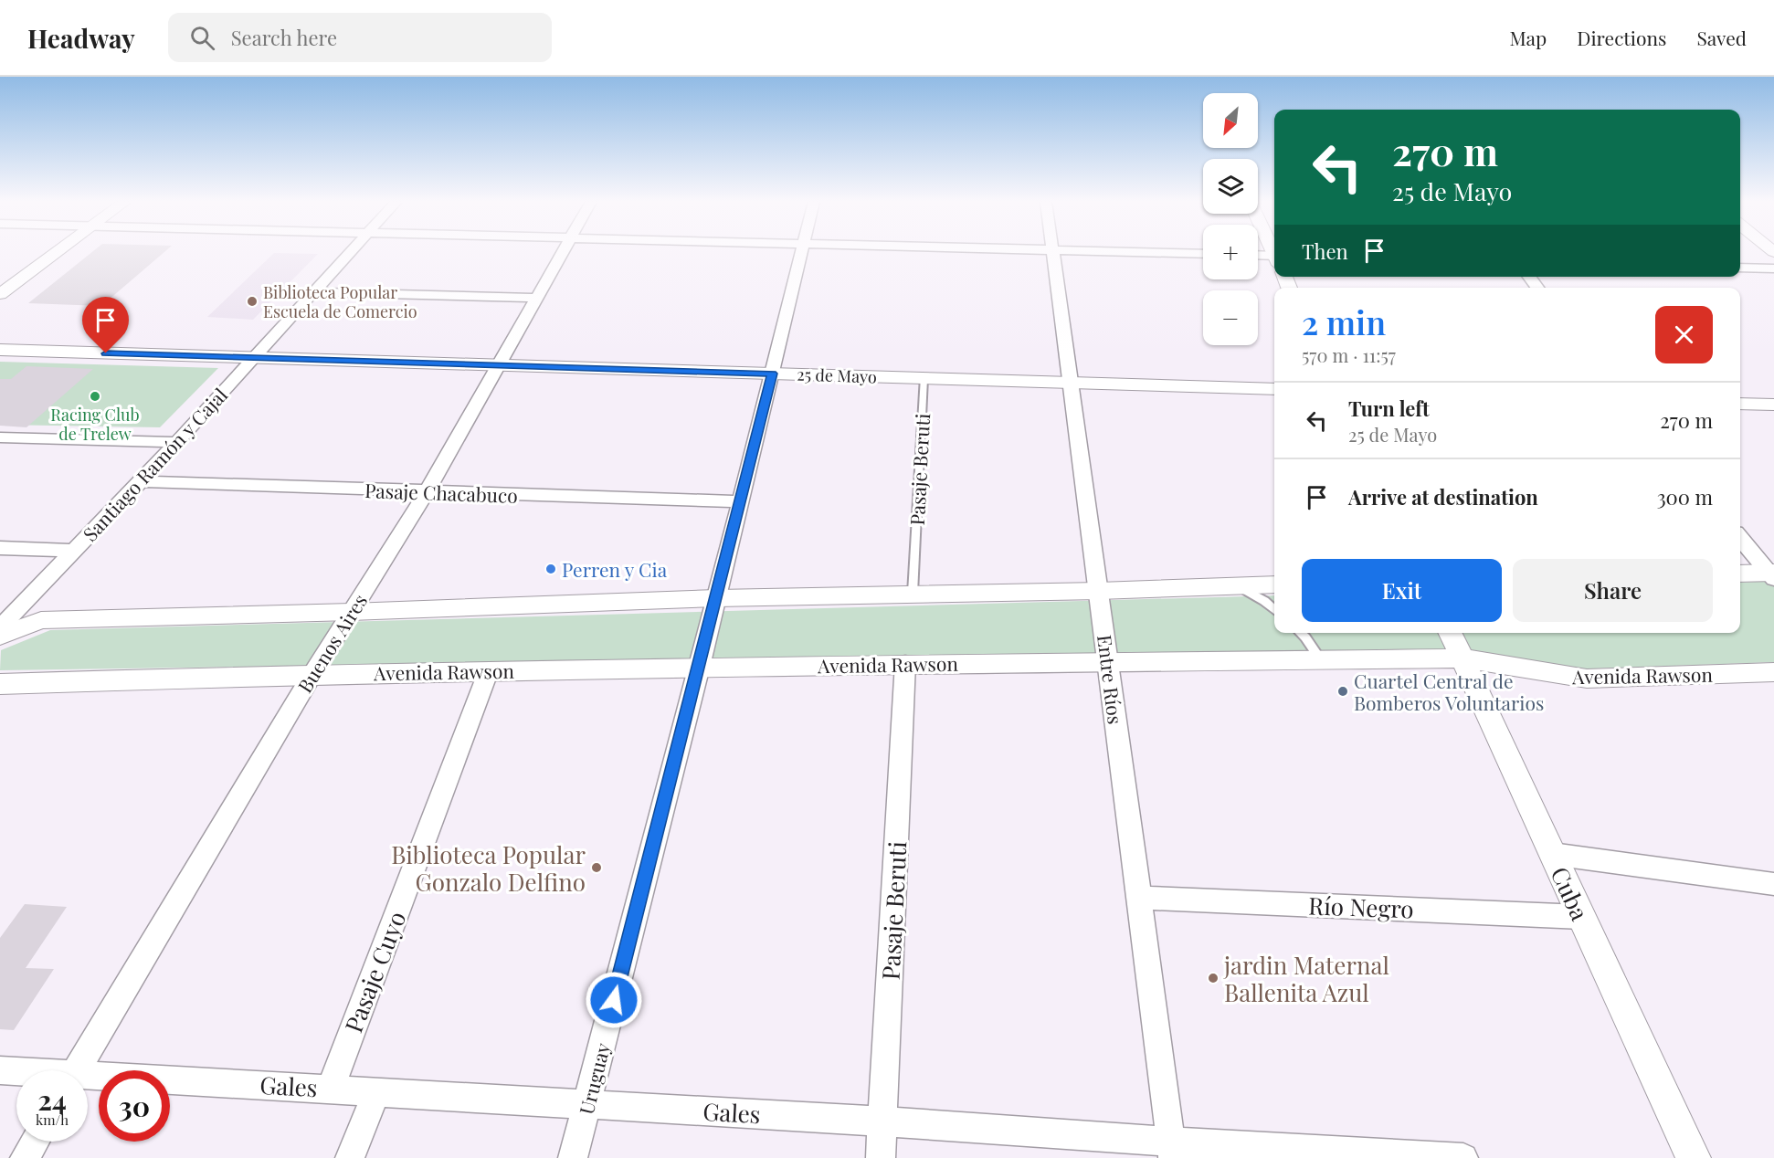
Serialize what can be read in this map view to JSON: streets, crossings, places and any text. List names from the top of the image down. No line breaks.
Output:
{"streets":{"street":["25 de Mayo","Santiago Ramón y Cajal","Pasaje Beruti","Pasaje Chacabuco","Buenos Aires","Avenida Rawson","Entre Ríos","Cuba","Río Negro","Pasaje Cuyo","Uruguay","Gales"]},"crossings":[["25 de Mayo","Santiago Ramón y Cajal"],["25 de Mayo","Pasaje Beruti"],["25 de Mayo","Buenos Aires"],["25 de Mayo","Entre Ríos"],["25 de Mayo","Uruguay"],["Santiago Ramón y Cajal","Pasaje Chacabuco"],["Pasaje Beruti","Avenida Rawson"],["Pasaje Beruti","Gales"],["Pasaje Chacabuco","Buenos Aires"],["Pasaje Chacabuco","Uruguay"],["Buenos Aires","Avenida Rawson"],["Avenida Rawson","Entre Ríos"],["Avenida Rawson","Cuba"],["Avenida Rawson","Pasaje Cuyo"],["Avenida Rawson","Uruguay"],["Entre Ríos","Río Negro"],["Entre Ríos","Gales"],["Cuba","Río Negro"],["Pasaje Cuyo","Gales"],["Uruguay","Gales"]],"places":["Biblioteca Popular Escuela de Comercio","Racing Club de Trelew","Perren y Cia","Cuartel Central de Bomberos Voluntarios","Biblioteca Popular Gonzalo Delfino","jardin Maternal Ballenita Azul"],"north":"bottom left","page":{"header":"Headway","search":"Search here","nav":["Map","Directions","Saved"],"map_buttons":["+","−"],"turn":["270 m","25 de Mayo"],"then":"Then","heading":["2 min","570 m · 11:57"],"list":[{"name":"Turn left","note":"25 de Mayo","value":"270 m"},{"name":"Arrive at destination","value":"300 m"}],"buttons":["Exit","Share"],"speed":"24 km/h","limit":"30"}}
